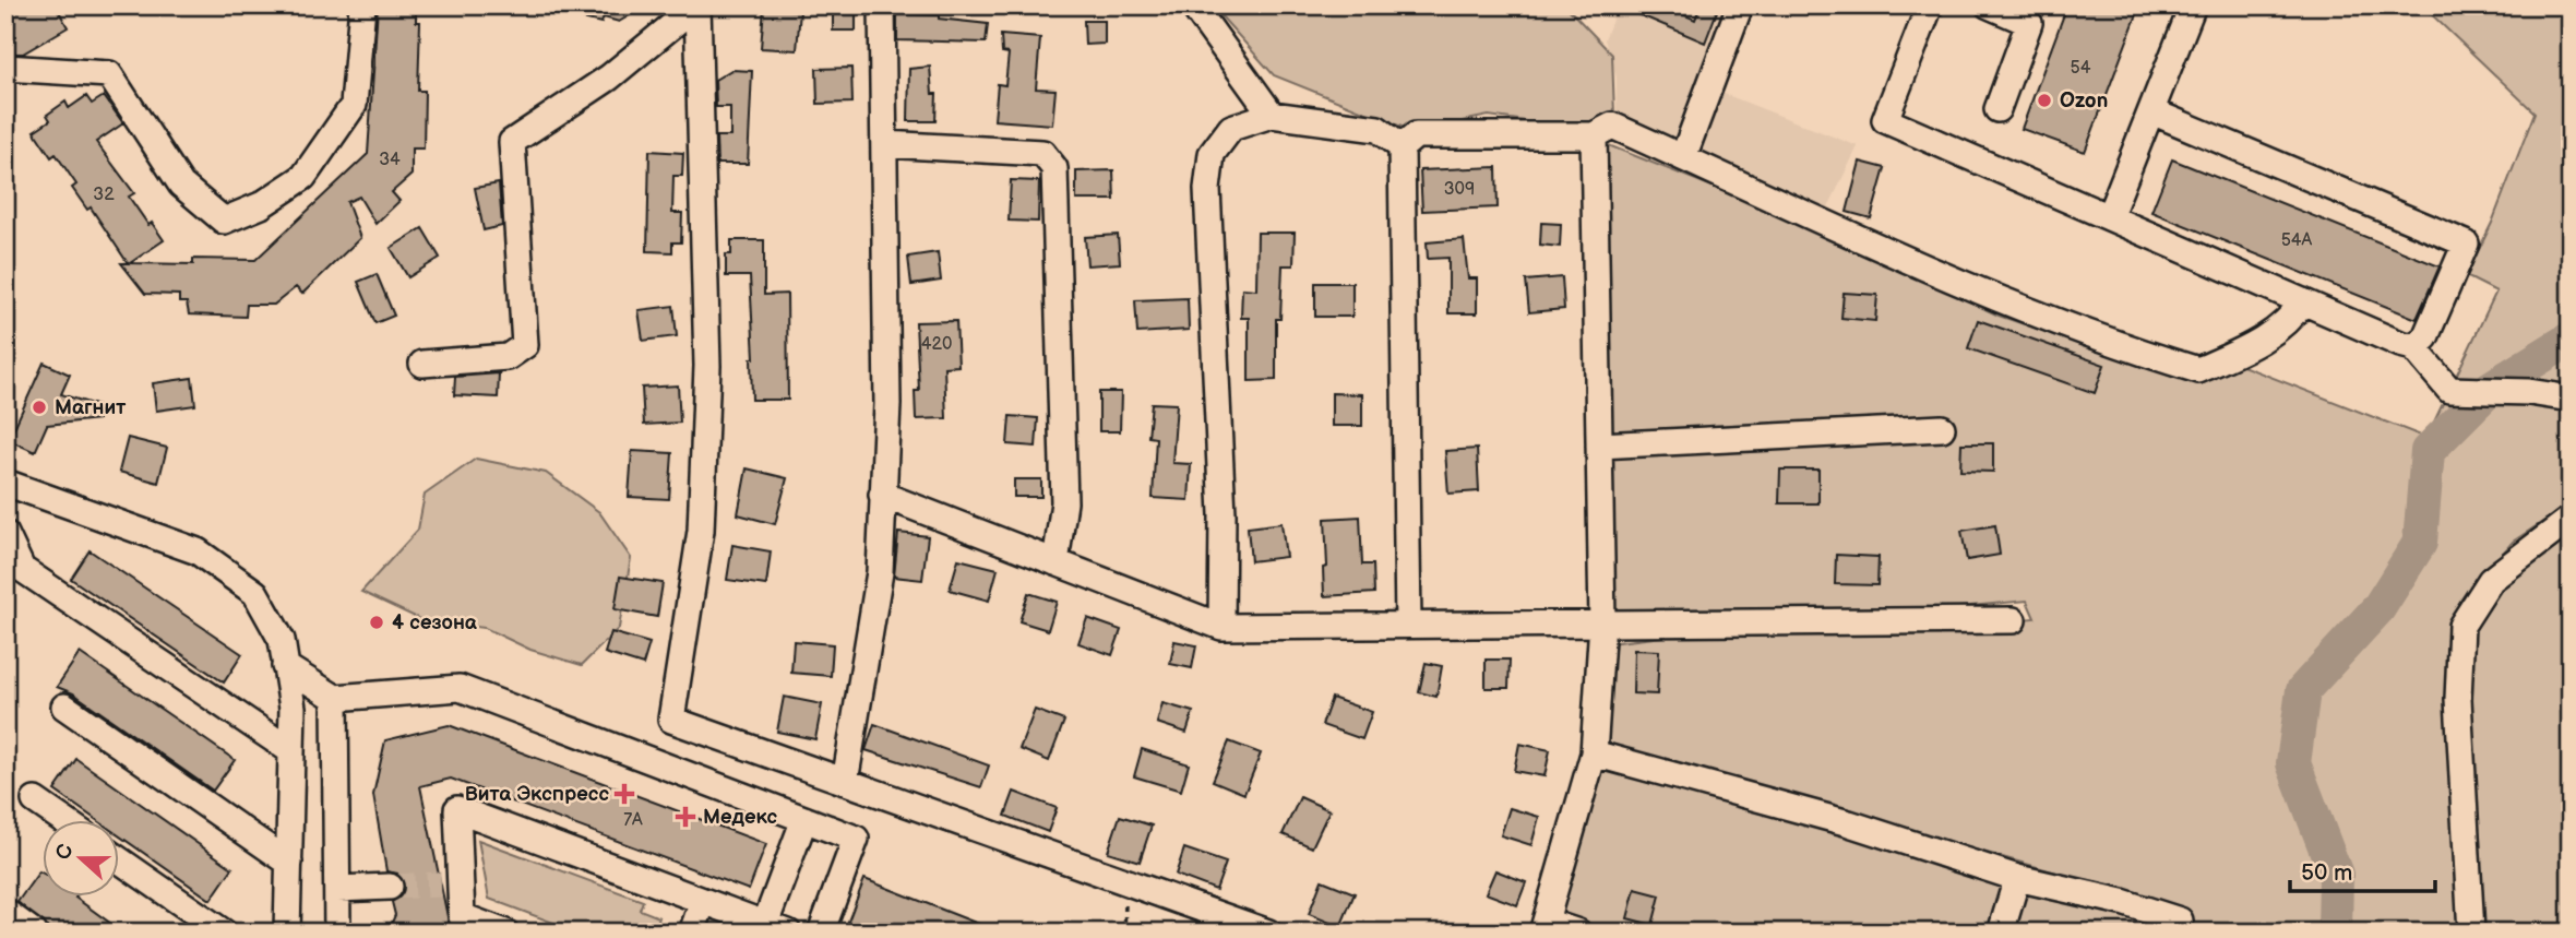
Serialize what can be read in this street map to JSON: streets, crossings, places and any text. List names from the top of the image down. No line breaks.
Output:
{"places":{"other":["Ozon","Магнит","4 сезона"],"health":["Вита Экспресс","Медекс"]},"house_numbers":["54","34","309","32","54А","420","7А"],"scale_bar":"50 m","north":"left"}
